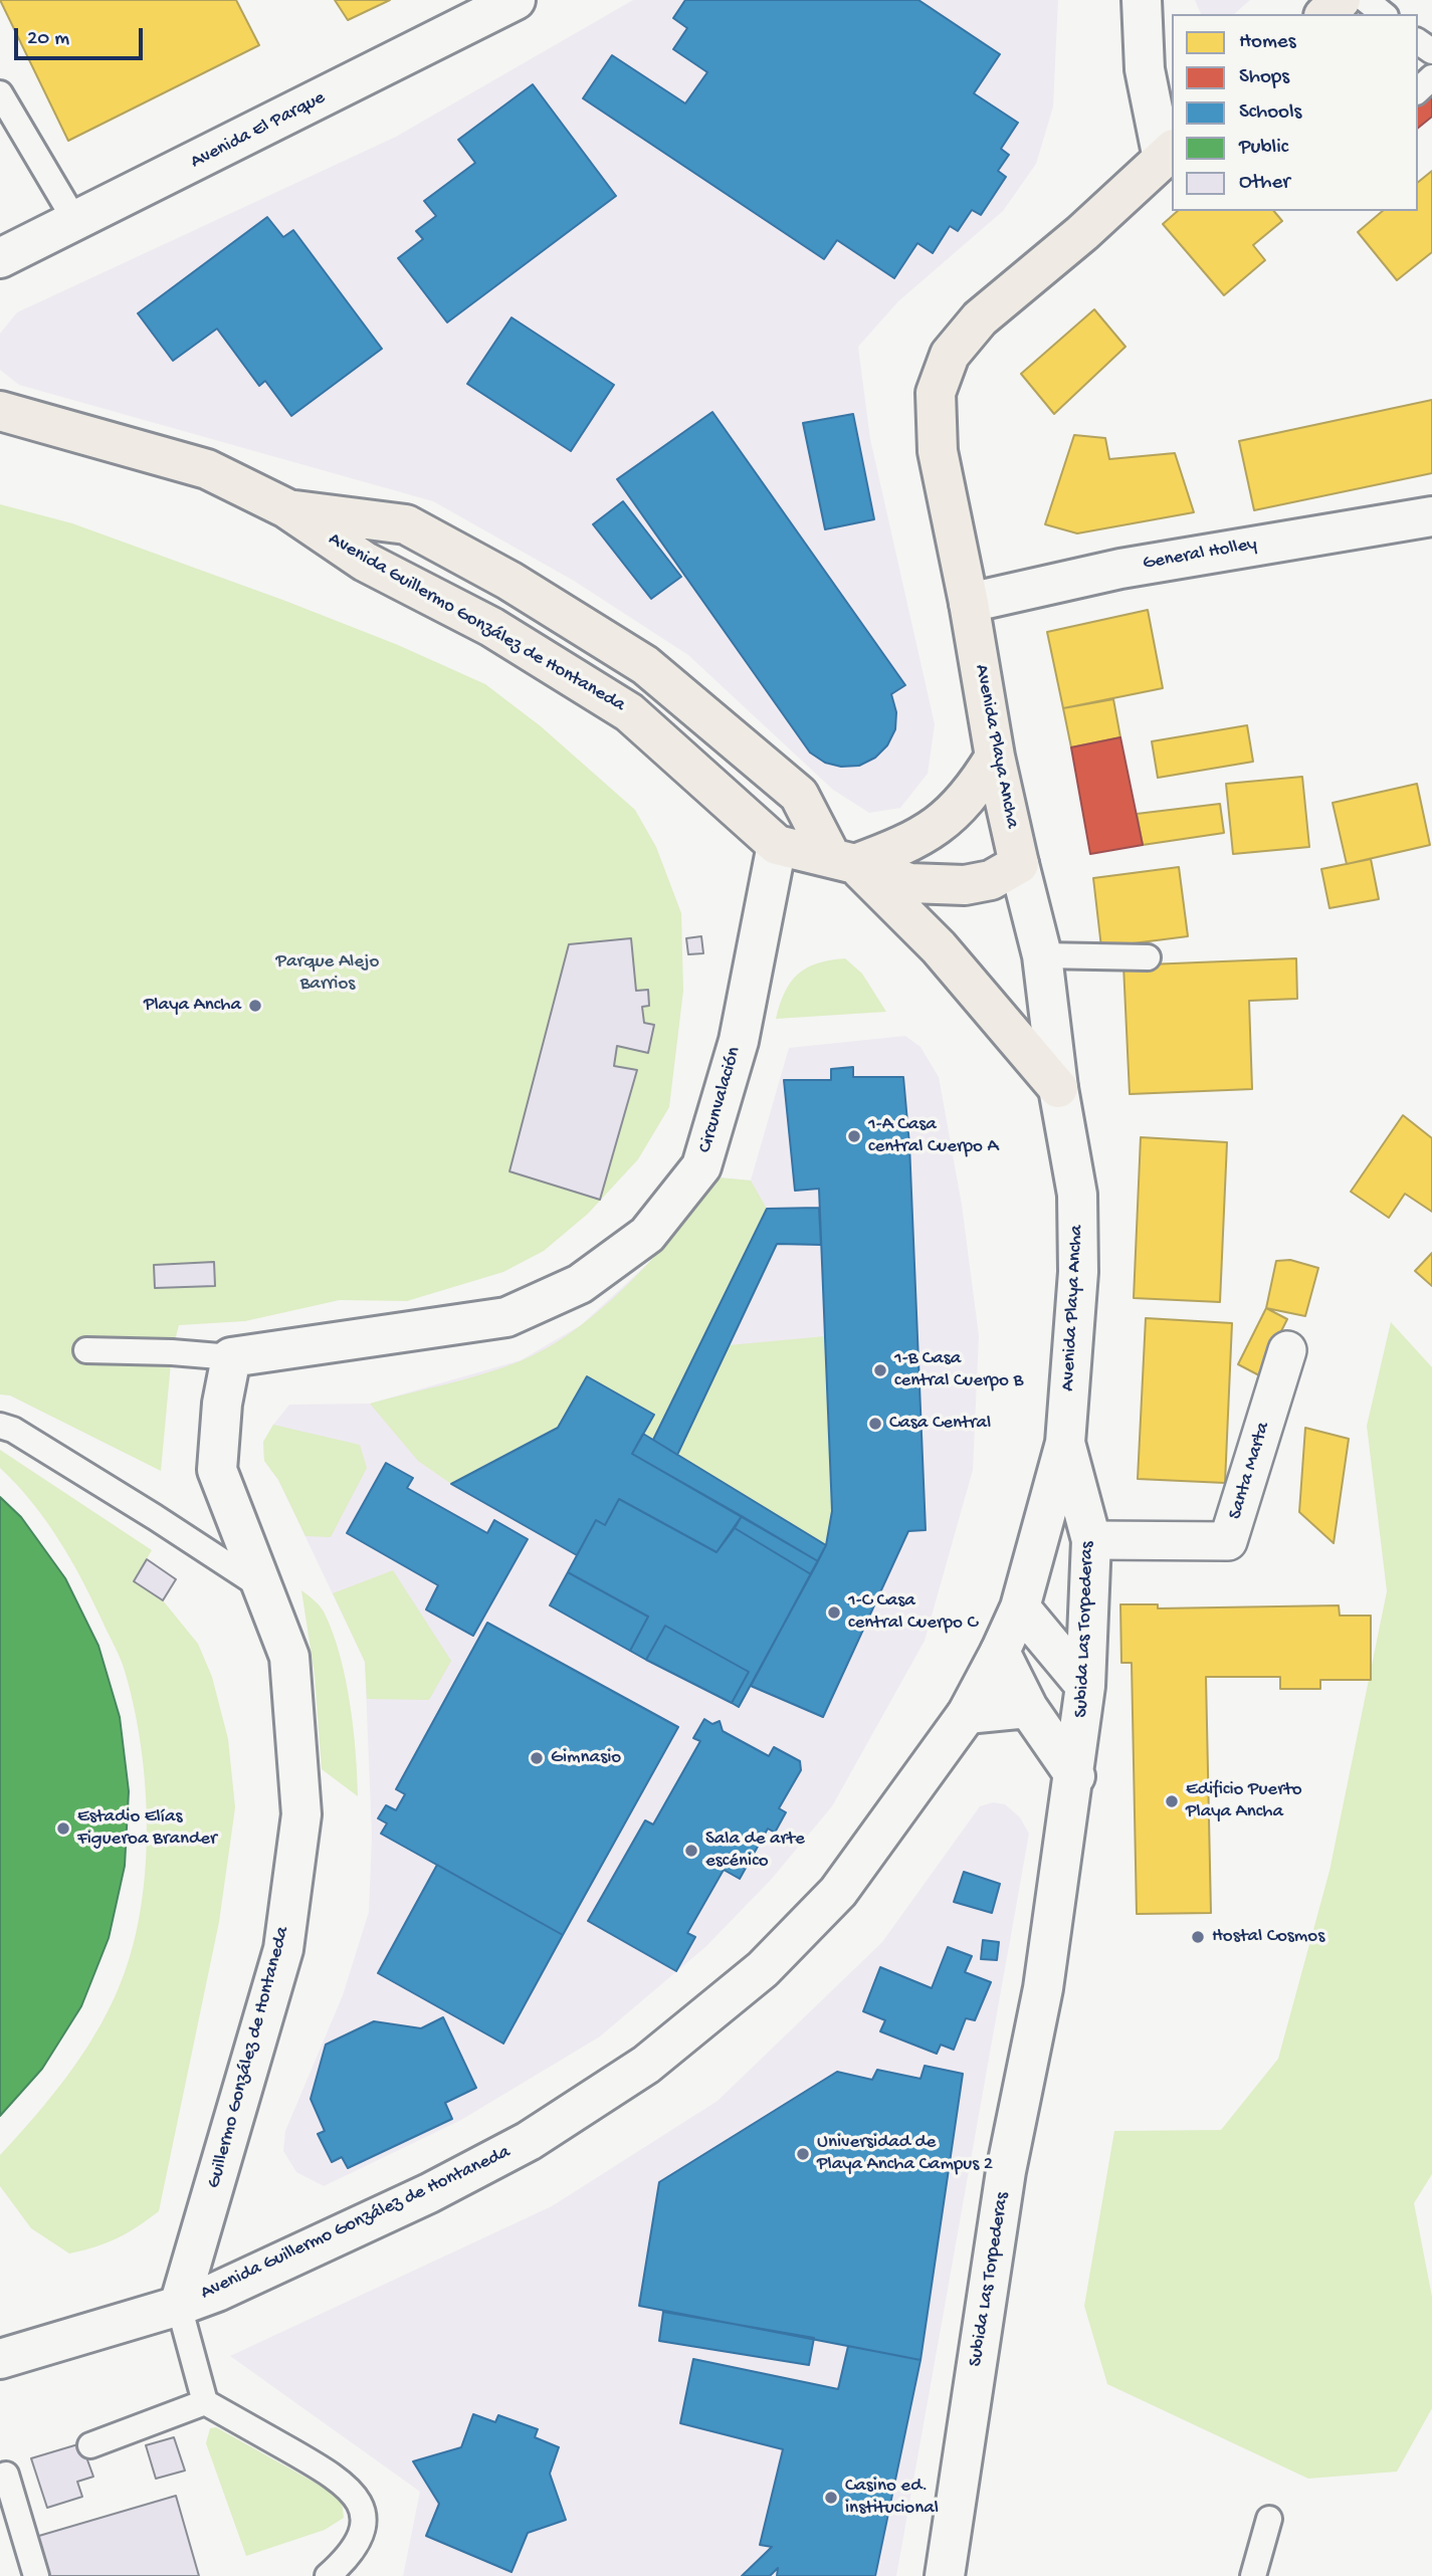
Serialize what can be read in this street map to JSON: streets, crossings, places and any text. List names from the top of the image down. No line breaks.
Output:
{"streets":{"main road":["Avenida Guillermo González de Hontaneda","Avenida Playa Ancha"],"street":["Avenida El Parque","General Holley","Circunvalación","Santa Marta","Subida Las Torpederas","Guillermo González de Hontaneda"]},"crossings":[["General Holley","Avenida Playa Ancha"],["Avenida Guillermo González de Hontaneda","Avenida Playa Ancha"],["Avenida Guillermo González de Hontaneda","Circunvalación"],["Avenida Guillermo González de Hontaneda","Subida Las Torpederas"],["Avenida Guillermo González de Hontaneda","Guillermo González de Hontaneda"],["Avenida Playa Ancha","Subida Las Torpederas"],["Circunvalación","Guillermo González de Hontaneda"],["Santa Marta","Subida Las Torpederas"]],"parks":["Parque Alejo Barrios"],"places":["Playa Ancha","1-A Casa central Cuerpo A","1-B Casa central Cuerpo B","Casa Central","1-C Casa central Cuerpo C","Gimnasio","Edificio Puerto Playa Ancha","Estadio Elías Figueroa Brander","Sala de arte escénico","Hostal Cosmos","Universidad de Playa Ancha Campus 2","Casino ed. institucional"],"legend":["Homes","Shops","Schools","Public","Other"],"scale_bar":"20 m"}
